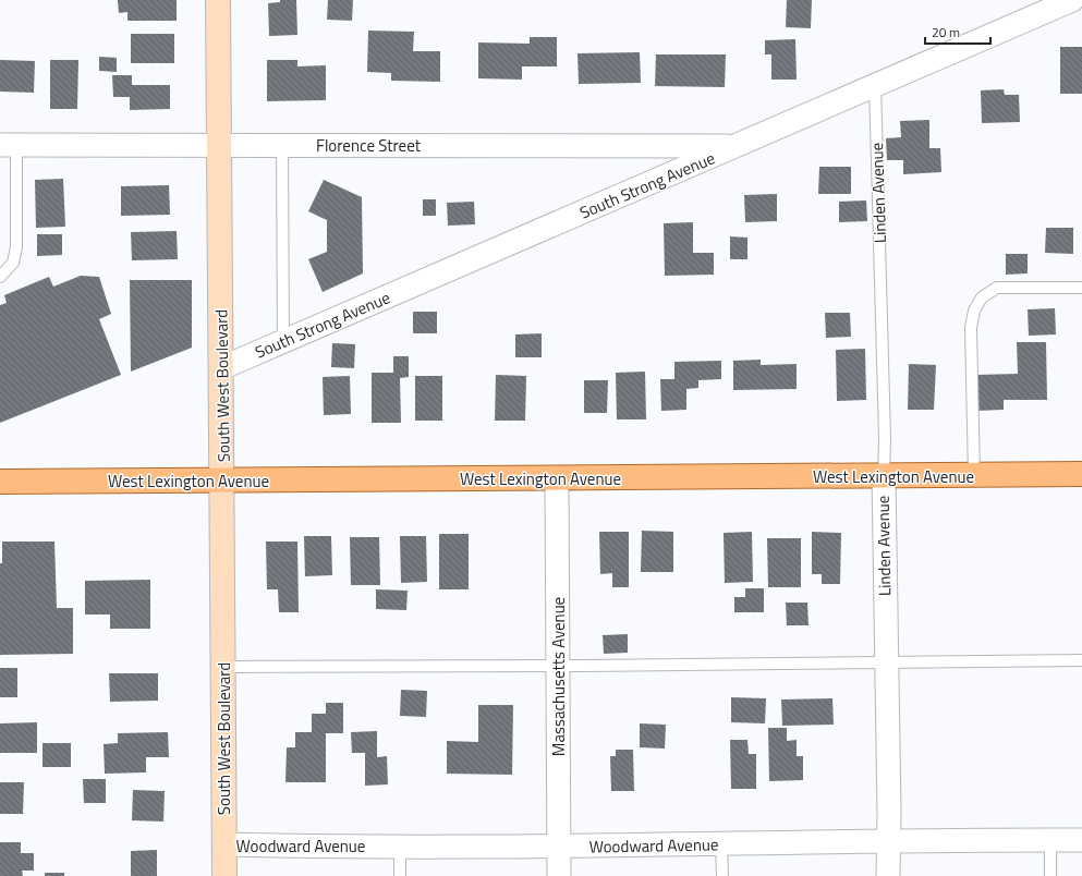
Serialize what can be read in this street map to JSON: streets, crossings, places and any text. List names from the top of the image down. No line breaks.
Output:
{"streets":{"main road":["West Lexington Avenue"],"street":["Florence Street","South Strong Avenue","Linden Avenue","South West Boulevard","Massachusetts Avenue","Woodward Avenue"]},"crossings":[["Florence Street","South Strong Avenue"],["Florence Street","South West Boulevard"],["South Strong Avenue","Linden Avenue"],["South Strong Avenue","South West Boulevard"],["Linden Avenue","West Lexington Avenue"],["Linden Avenue","Woodward Avenue"],["South West Boulevard","West Lexington Avenue"],["South West Boulevard","Woodward Avenue"],["West Lexington Avenue","Massachusetts Avenue"],["Massachusetts Avenue","Woodward Avenue"]],"scale_bar":"20 m"}
